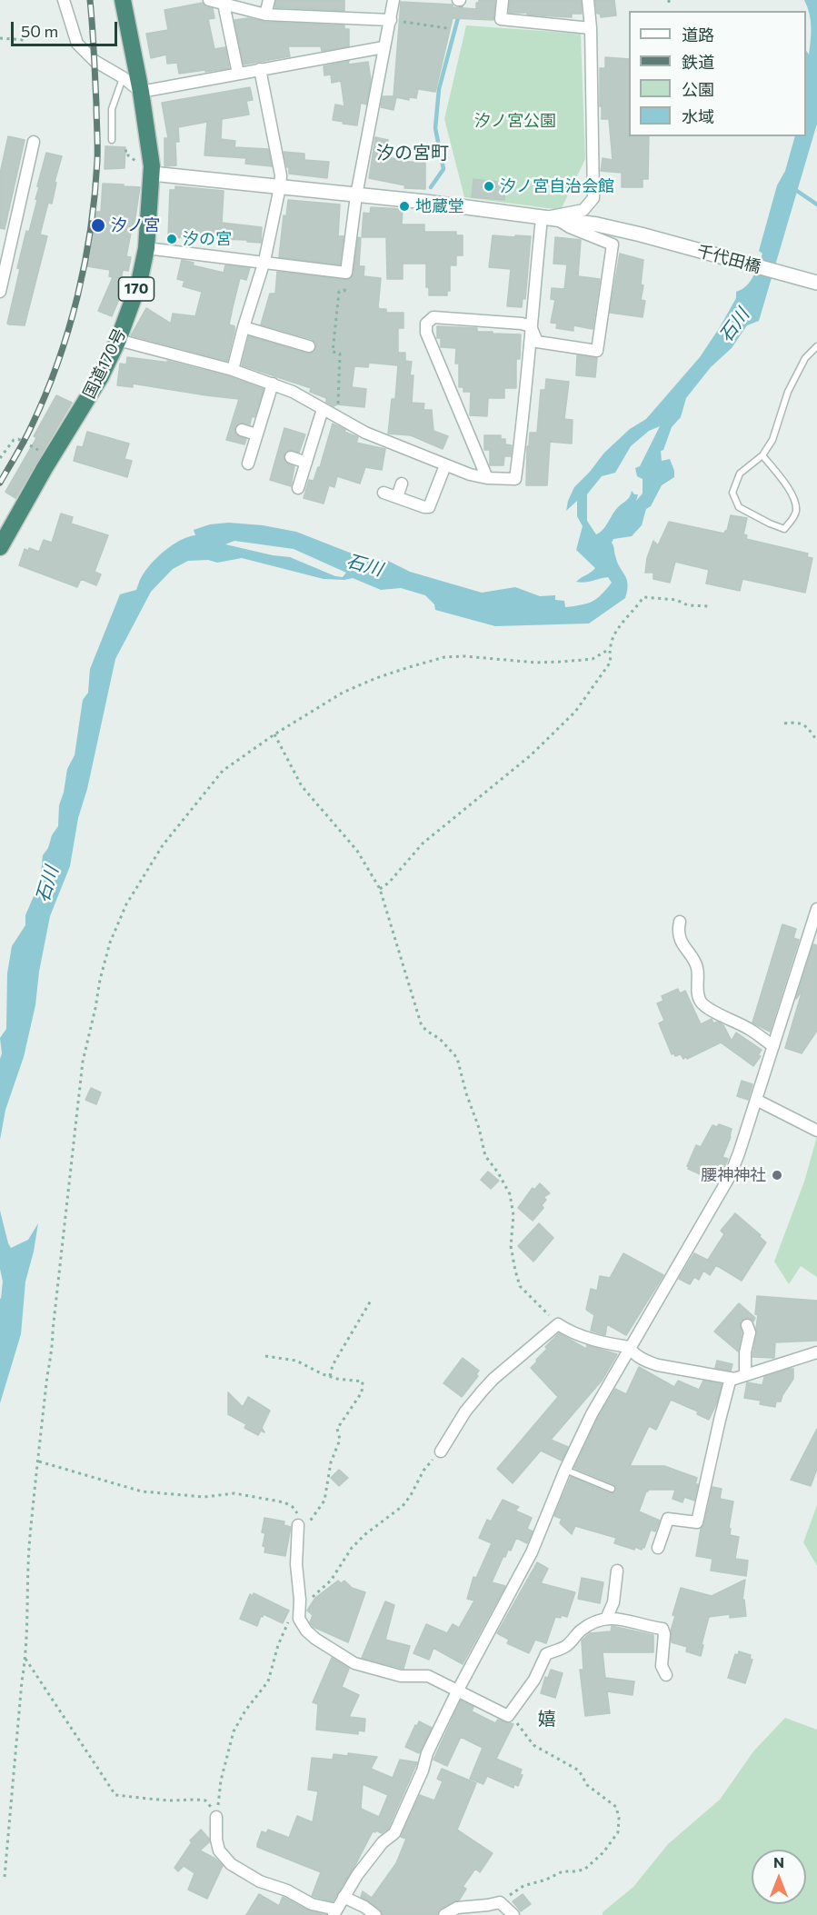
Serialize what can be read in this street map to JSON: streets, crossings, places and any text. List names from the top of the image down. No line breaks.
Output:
{"streets":{"highway":["170","国道170号"],"street":["千代田橋"]},"crossings":[["千代田橋","国道170号"]],"districts":["汐の宮町","嬉"],"water":["石川"],"parks":["汐ノ宮公園"],"places":["汐ノ宮自治会館","地蔵堂","汐ノ宮","汐の宮","腰神神社"],"legend":["道路","鉄道","公園","水域"],"scale_bar":"50 m","north":"top"}
